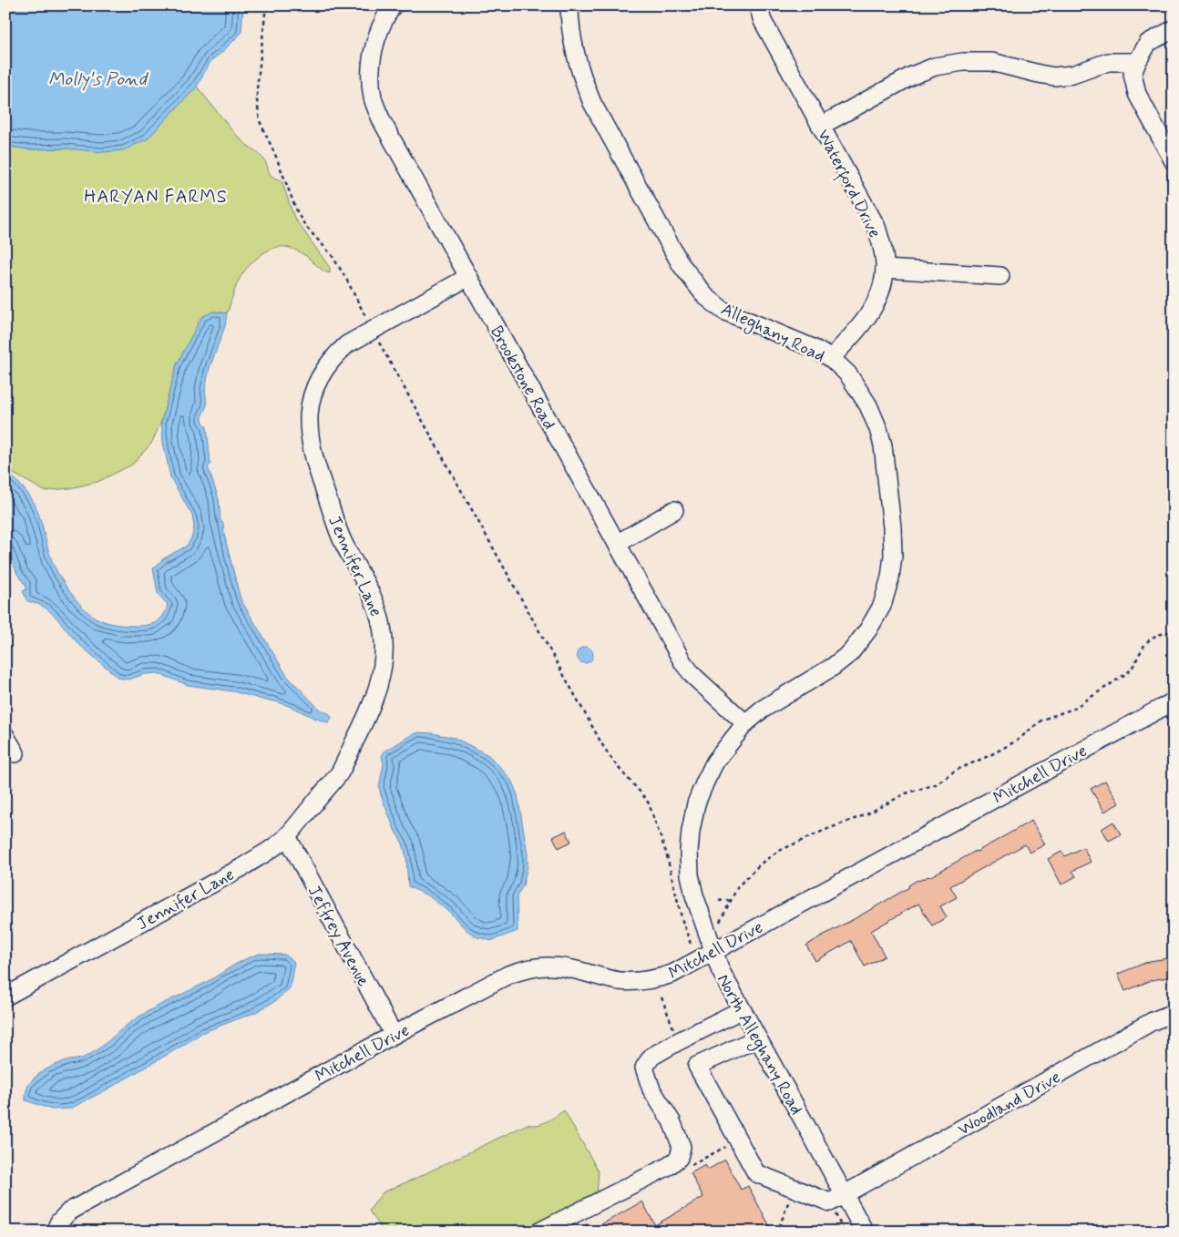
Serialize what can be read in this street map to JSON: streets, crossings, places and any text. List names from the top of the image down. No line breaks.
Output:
{"streets":{"street":["Waterford Drive","Alleghany Road","Brookstone Road","Jennifer Lane","Mitchell Drive","Jeffrey Avenue","North Alleghany Road","Woodland Drive"]},"crossings":[["Waterford Drive","Alleghany Road"],["Alleghany Road","Brookstone Road"],["Alleghany Road","North Alleghany Road"],["Brookstone Road","Jennifer Lane"],["Brookstone Road","North Alleghany Road"],["Jennifer Lane","Jeffrey Avenue"],["Mitchell Drive","Jeffrey Avenue"],["Mitchell Drive","North Alleghany Road"],["North Alleghany Road","Woodland Drive"]],"districts":["HARYAN FARMS"],"water":["Molly's Pond"]}
